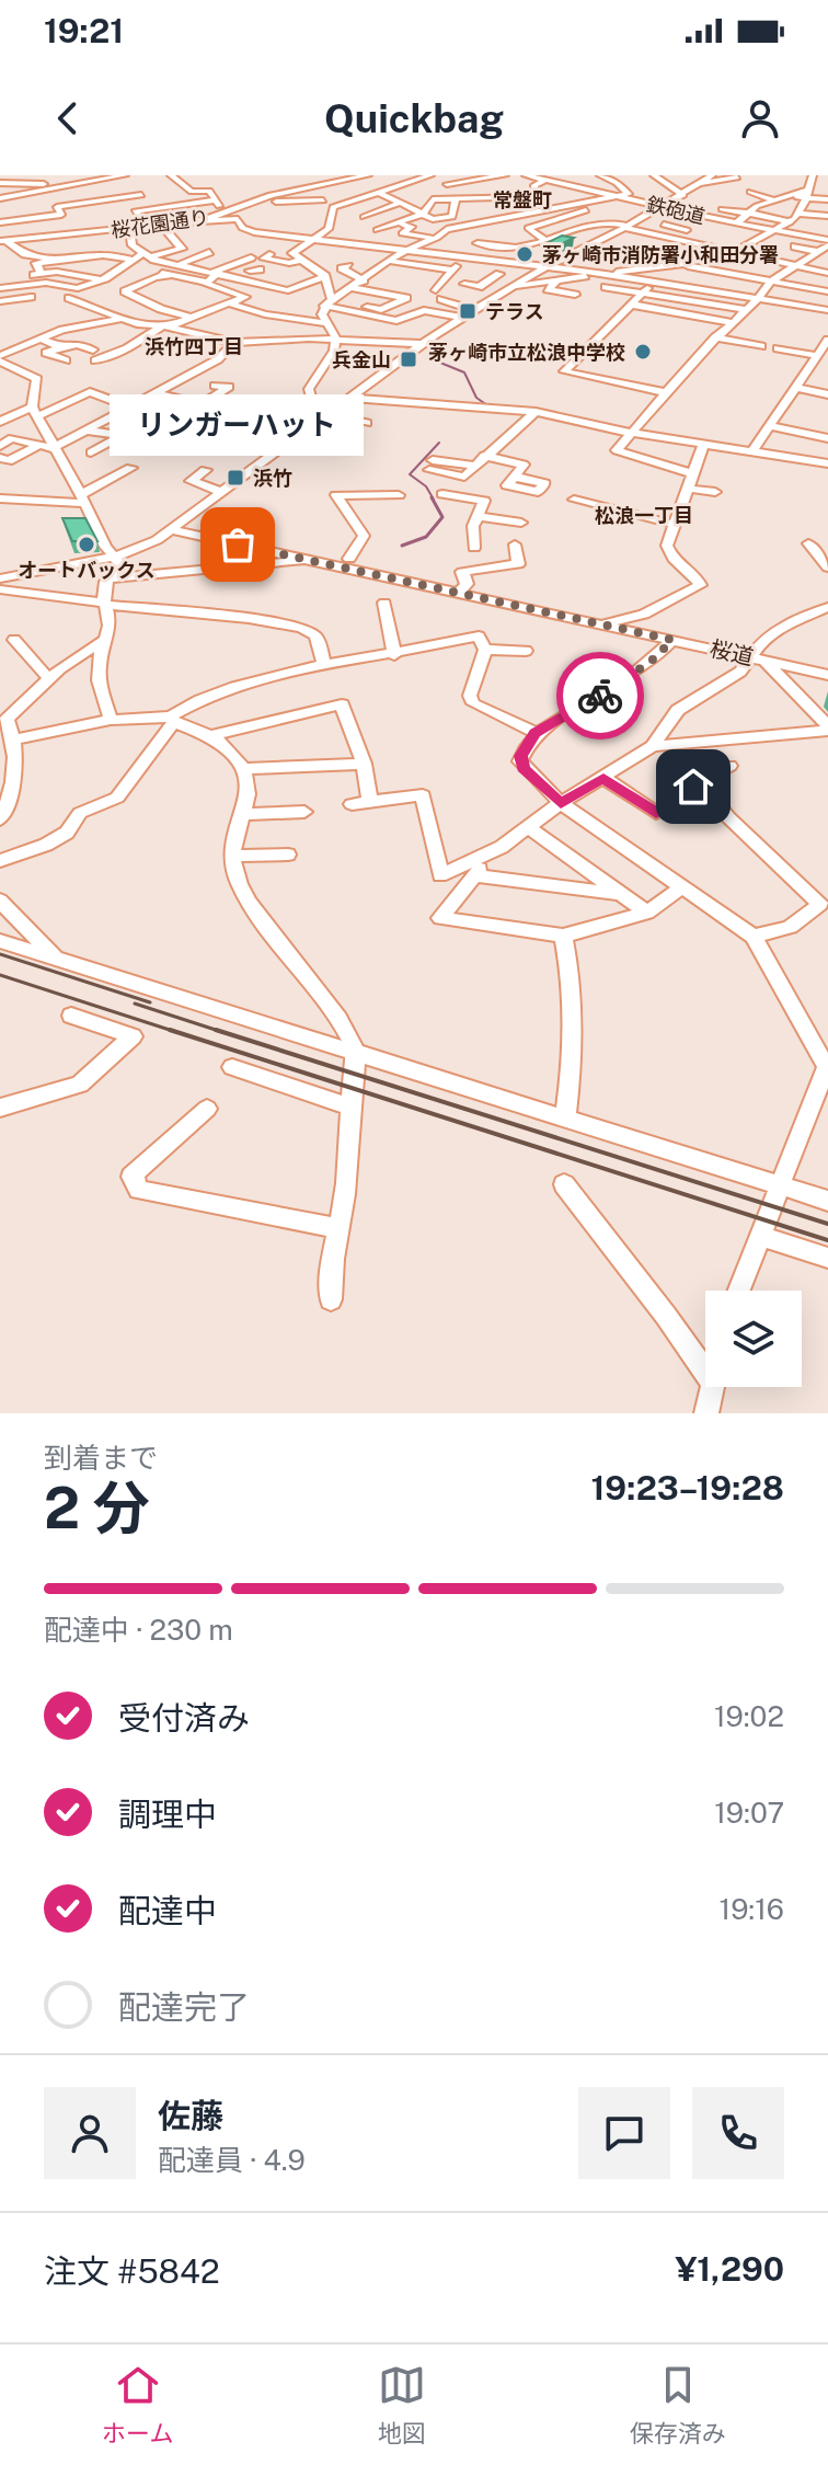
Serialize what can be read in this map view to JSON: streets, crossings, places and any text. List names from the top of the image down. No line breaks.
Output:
{"streets":{"street":["鉄砲道","桜花園通り","桜道"]},"districts":["常盤町","浜竹四丁目","松浪一丁目"],"places":{"other":["茅ヶ崎市消防署小和田分署","茅ヶ崎市立松浪中学校","オートバックス","リンガーハット"],"transit":["テラス","兵金山","浜竹"]},"page":{"status":"19:21","header":"Quickbag","bubble":"リンガーハット","heading":["2 分","到着まで","19:23–19:28"],"panel":["佐藤","配達員 · 4.9","注文 #5842","¥1,290"],"bar":"配達中 · 230 m","list":[["受付済み","19:02"],["調理中","19:07"],["配達中","19:16"],"配達完了"],"tabs":["ホーム","地図","保存済み"]}}
